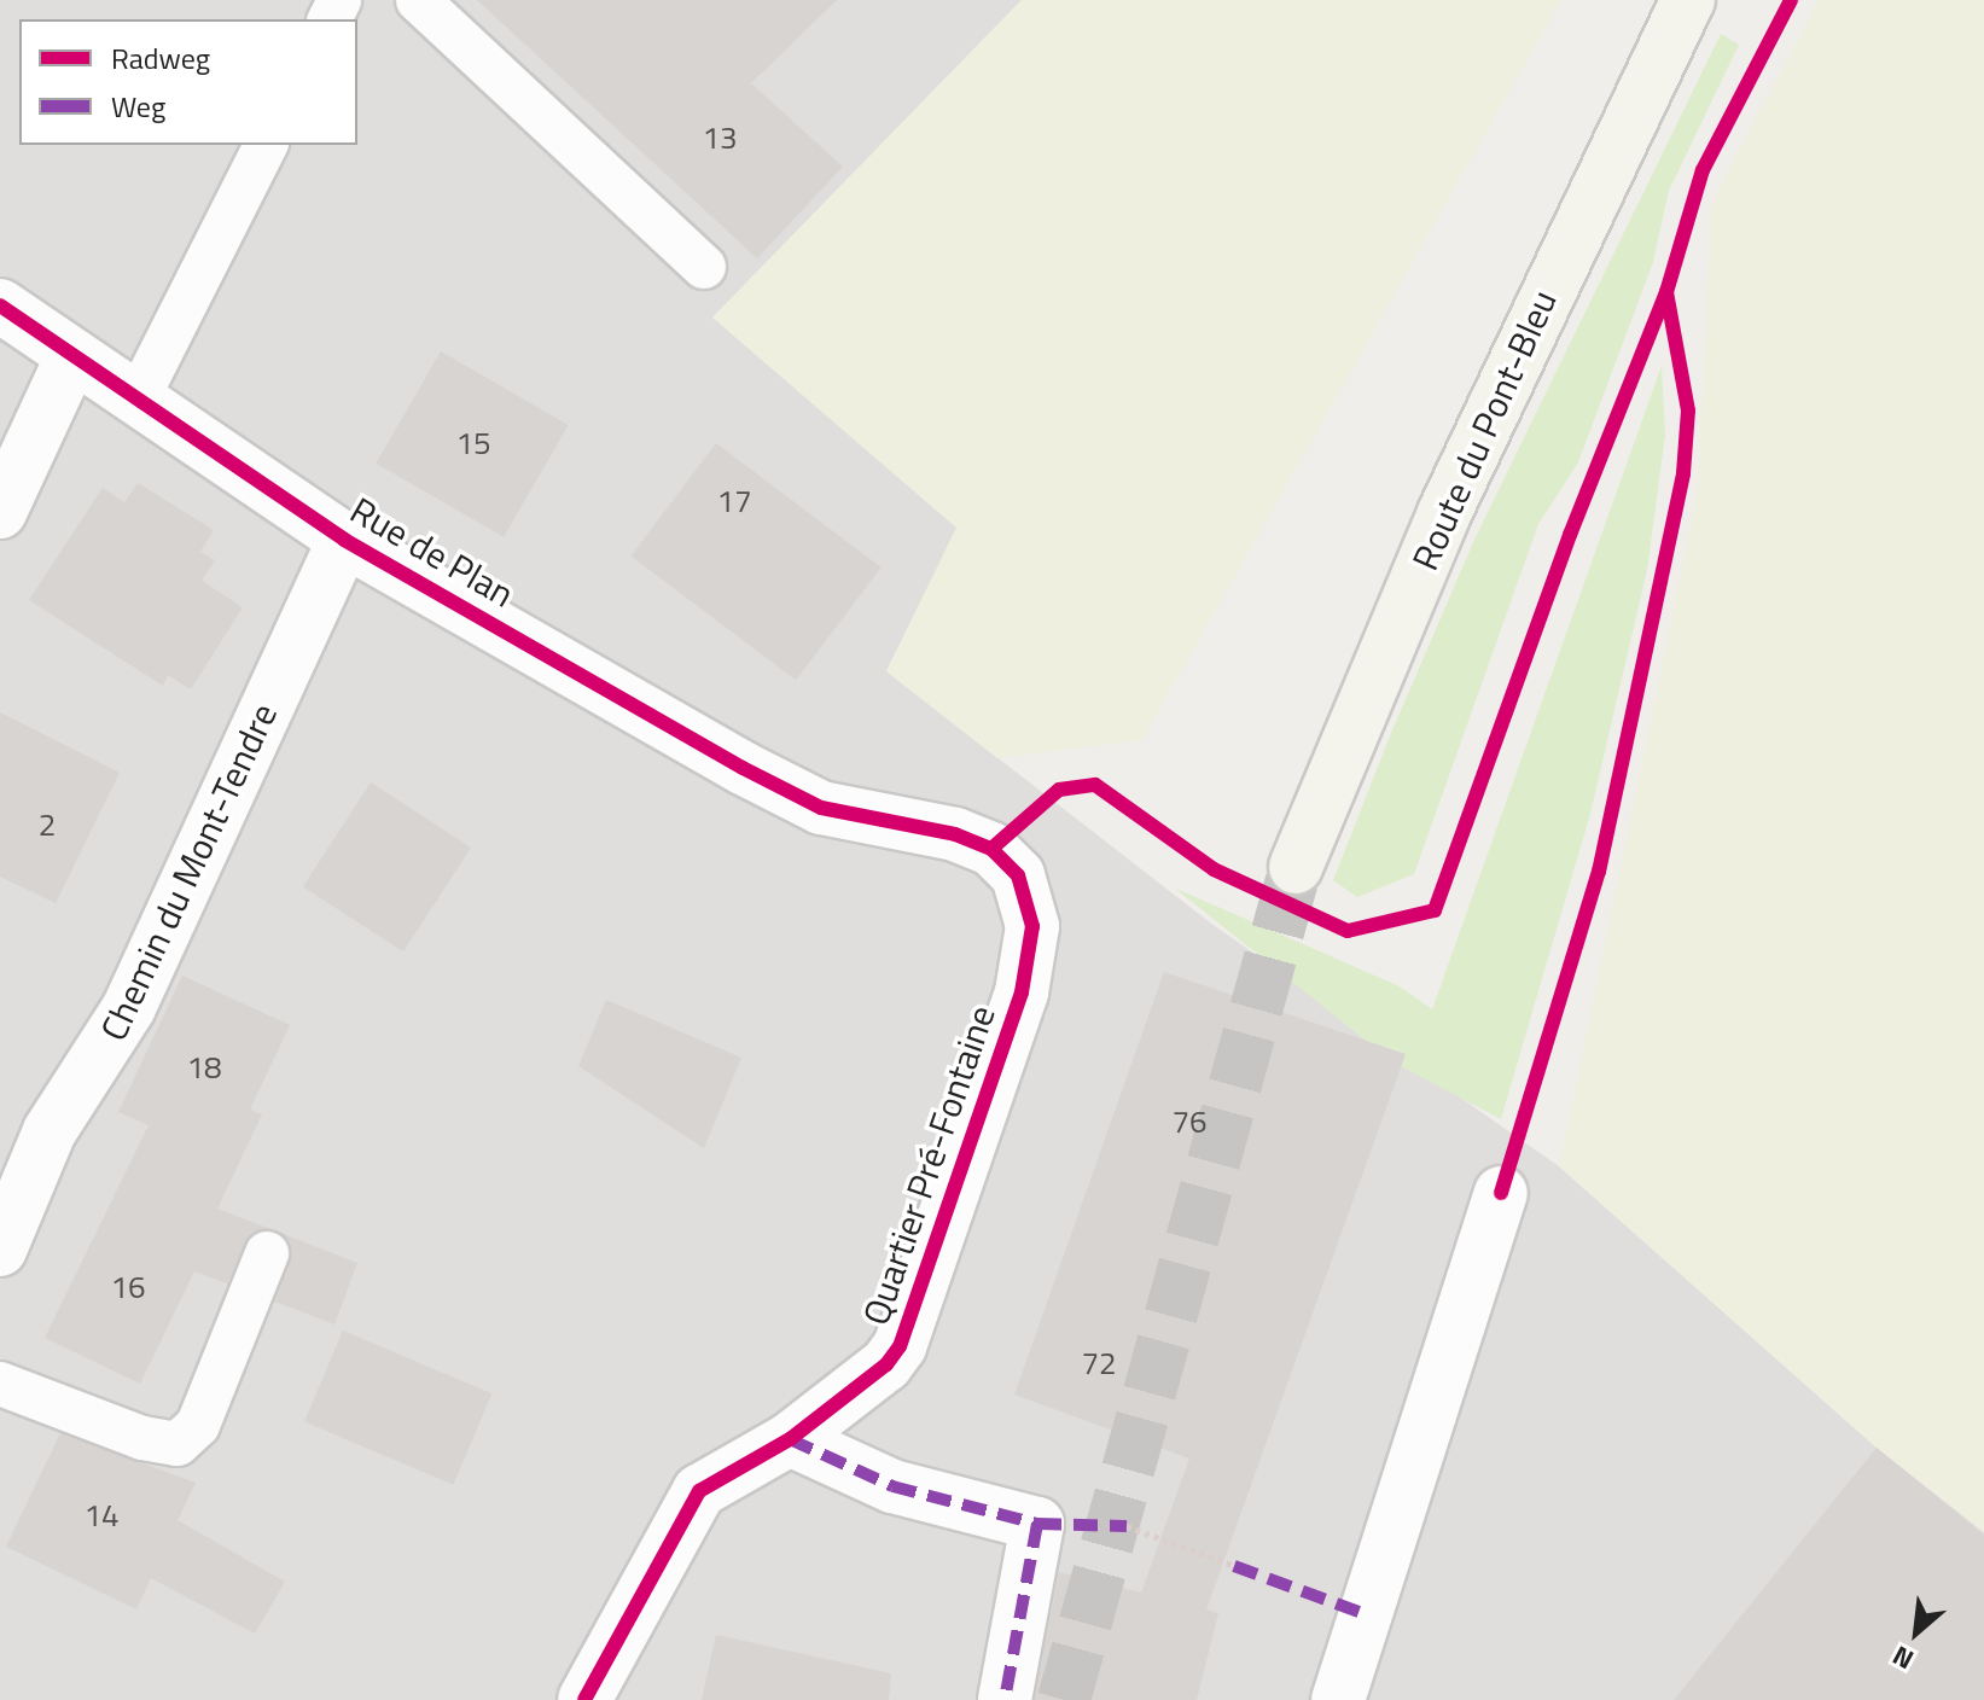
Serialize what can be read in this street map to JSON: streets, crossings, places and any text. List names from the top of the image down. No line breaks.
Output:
{"streets":{"main road":["Route du Pont-Bleu"],"street":["Rue de Plan","Chemin du Mont-Tendre","Quartier Pré-Fontaine"]},"crossings":[["Rue de Plan","Chemin du Mont-Tendre"],["Rue de Plan","Quartier Pré-Fontaine"]],"house_numbers":["13","15","17","2","18","76","16","72","14"],"legend":["Radweg","Weg"],"north":"bottom left"}
